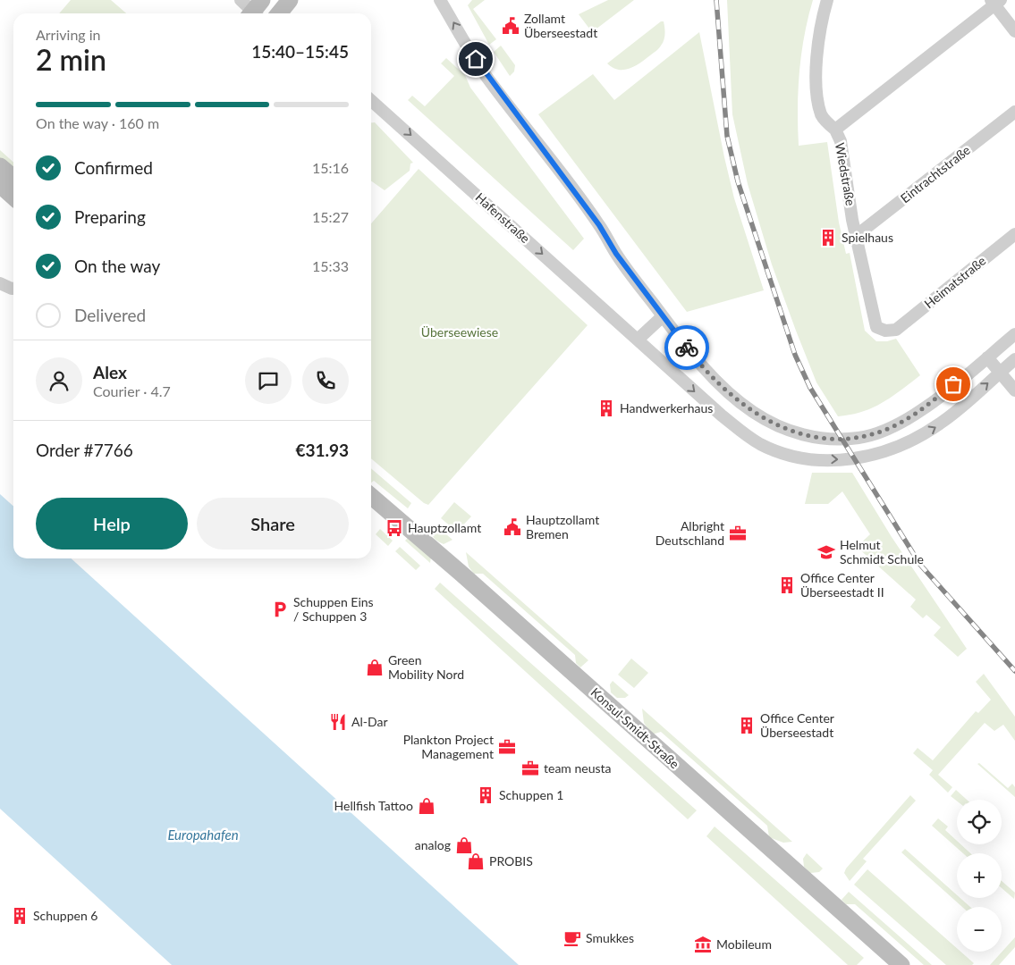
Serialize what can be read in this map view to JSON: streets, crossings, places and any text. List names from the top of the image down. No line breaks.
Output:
{"streets":{"street":["Wiedstraße","Eintrachtstraße","Hafenstraße","Heimatstraße","Konsul-Smidt-Straße"]},"crossings":[["Wiedstraße","Eintrachtstraße"],["Wiedstraße","Heimatstraße"]],"one_way":["Hafenstraße"],"water":["Europahafen"],"parks":["Überseewiese"],"places":{"public building":["Zollamt Überseestadt","Hauptzollamt Bremen"],"building":["Spielhaus","Handwerkerhaus","Office Center Überseestadt II","Office Center Überseestadt","Schuppen 1","Schuppen 6"],"bus stop":["Hauptzollamt"],"office":["Albright Deutschland","Plankton Project Management","team neusta"],"school or university":["Helmut Schmidt Schule"],"parking":["Schuppen Eins / Schuppen 3"],"shop":["Green Mobility Nord","Hellfish Tattoo","analog","PROBIS"],"restaurant":["Al-Dar"],"cafe":["Smukkes"],"museum":["Mobileum"]},"page":{"heading":["2 min","Arriving in","15:40–15:45"],"panel":["Alex","Courier · 4.7","Order #7766","€31.93"],"bar":"On the way · 160 m","list":[["Confirmed","15:16"],["Preparing","15:27"],["On the way","15:33"],"Delivered"],"buttons":["Help","Share"],"map_buttons":["+","−"]}}
